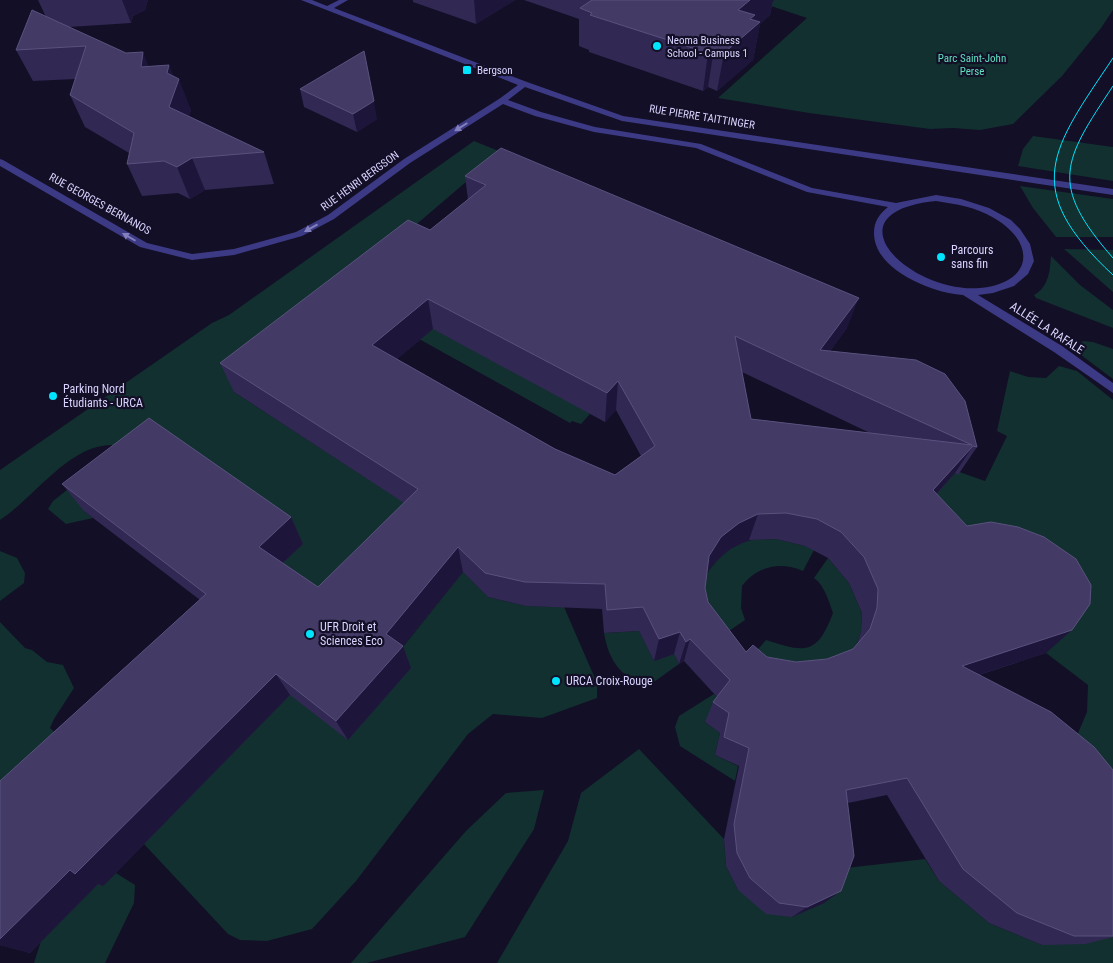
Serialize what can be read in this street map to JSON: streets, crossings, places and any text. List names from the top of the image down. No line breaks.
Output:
{"streets":{"street":["RUE PIERRE TAITTINGER","RUE HENRI BERGSON","RUE GEORGES BERNANOS","ALLÉE LA RAFALE"]},"crossings":[["RUE PIERRE TAITTINGER","RUE HENRI BERGSON"],["RUE HENRI BERGSON","RUE GEORGES BERNANOS"]],"one_way":["RUE HENRI BERGSON","RUE GEORGES BERNANOS"],"parks":["Parc Saint-John Perse"],"places":{"other":["Neoma Business School - Campus 1","Parcours sans fin","Parking Nord Étudiants - URCA","UFR Droit et Sciences Eco","URCA Croix-Rouge"],"transit":["Bergson"]}}
